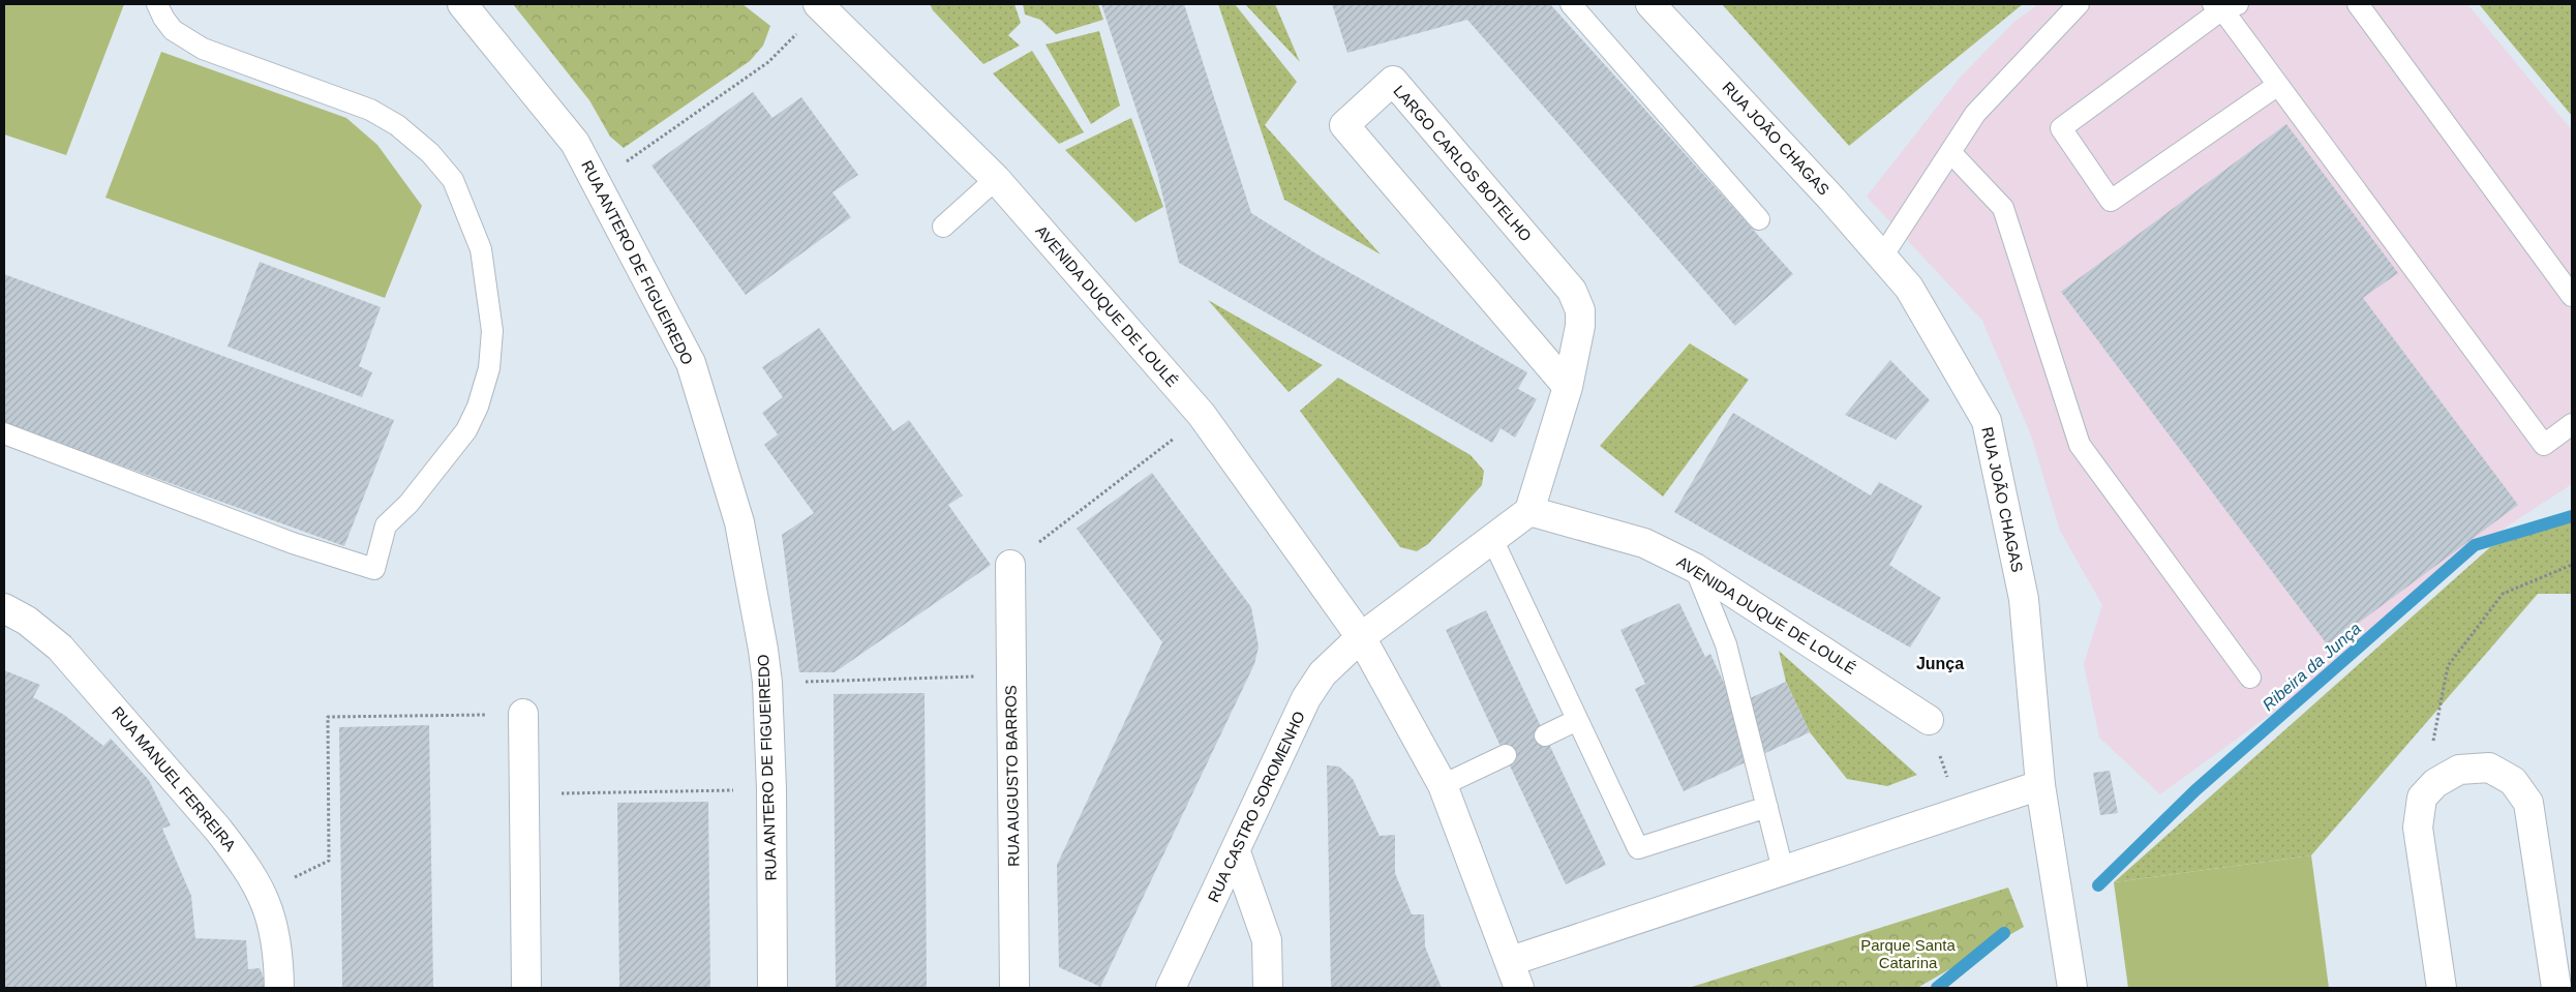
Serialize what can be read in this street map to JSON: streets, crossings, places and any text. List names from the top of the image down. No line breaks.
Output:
{"streets":{"street":["RUA JOÃO CHAGAS","LARGO CARLOS BOTELHO","RUA ANTERO DE FIGUEIREDO","AVENIDA DUQUE DE LOULÉ","RUA AUGUSTO BARROS","RUA MANUEL FERREIRA","RUA CASTRO SOROMENHO"]},"crossings":[["LARGO CARLOS BOTELHO","AVENIDA DUQUE DE LOULÉ"],["AVENIDA DUQUE DE LOULÉ","RUA CASTRO SOROMENHO"]],"districts":["Junça"],"water":["Ribeira da Junça"],"parks":["Parque Santa Catarina"]}
